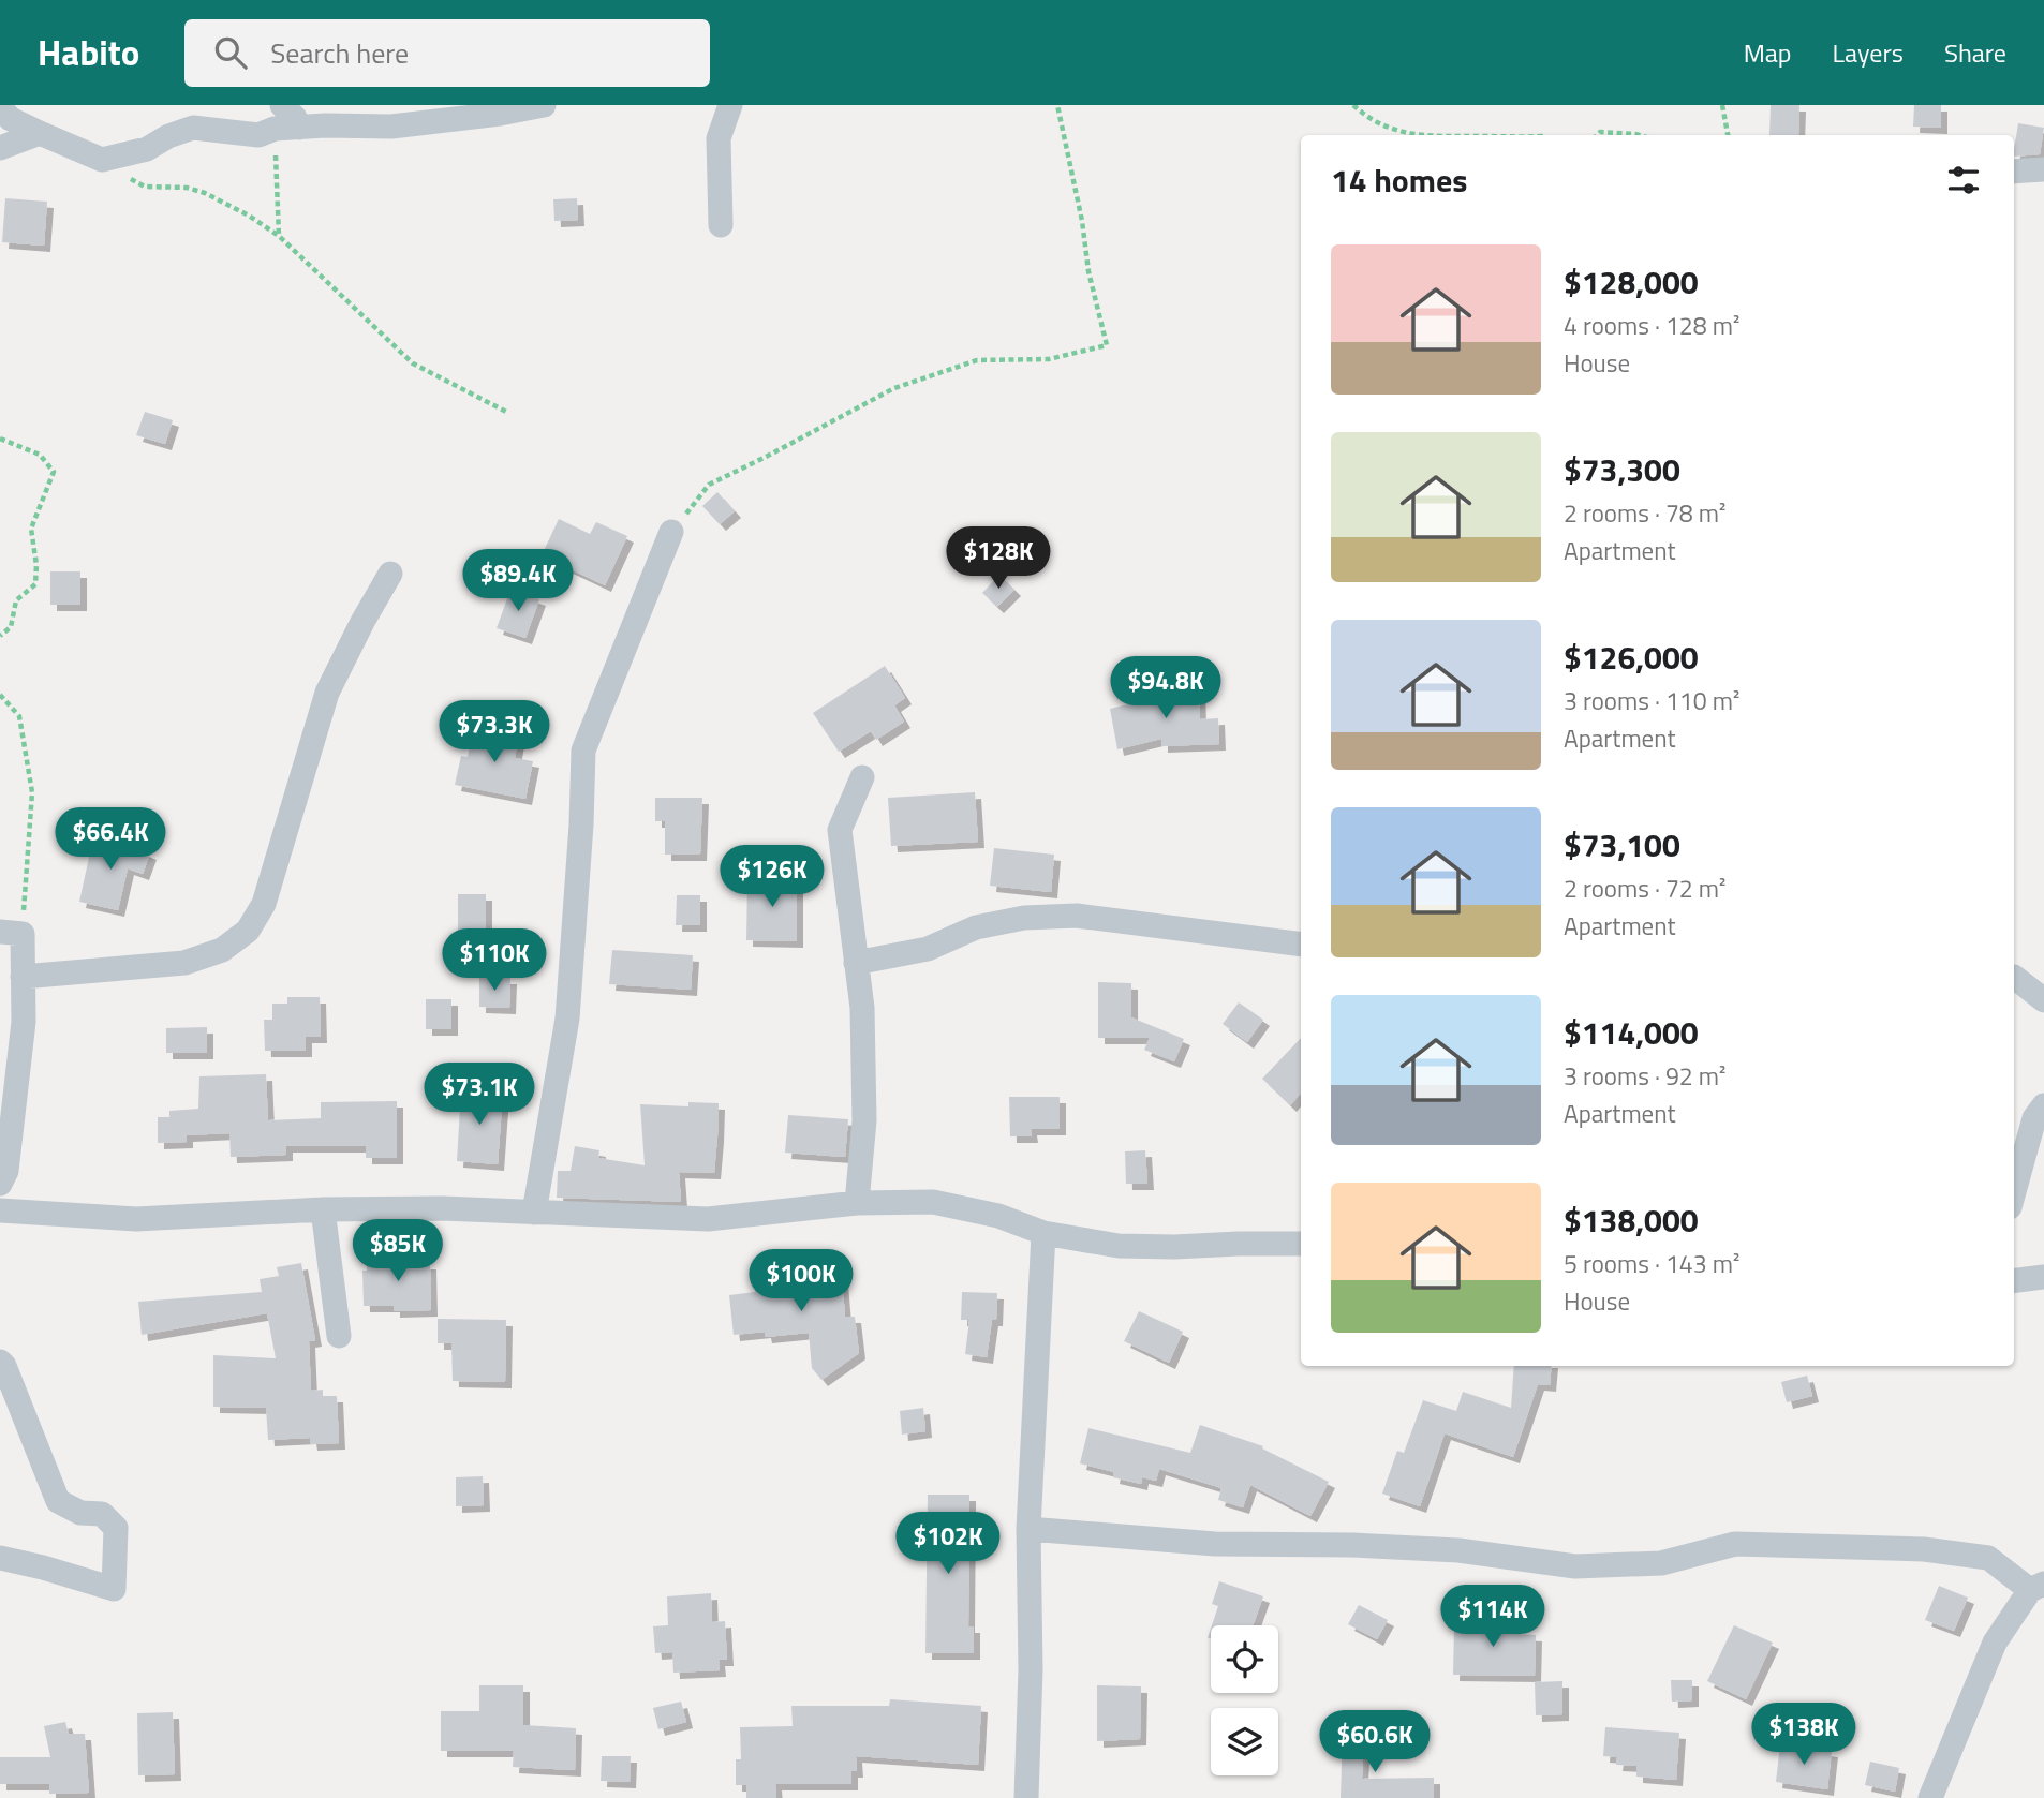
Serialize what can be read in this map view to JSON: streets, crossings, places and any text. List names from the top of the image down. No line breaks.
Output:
{"page":{"header":"Habito","search":"Search here","nav":["Map","Layers","Share"],"heading":"14 homes","list":[{"name":"$128,000","note":"4 rooms · 128 m² · House"},{"name":"$73,300","note":"2 rooms · 78 m² · Apartment"},{"name":"$126,000","note":"3 rooms · 110 m² · Apartment"},{"name":"$73,100","note":"2 rooms · 72 m² · Apartment"},{"name":"$114,000","note":"3 rooms · 92 m² · Apartment"},{"name":"$138,000","note":"5 rooms · 143 m² · House"}],"price":["$128K","$89.4K","$94.8K","$73.3K","$66.4K","$126K","$110K","$73.1K","$85K","$100K","$102K","$114K","$138K","$60.6K"]}}
